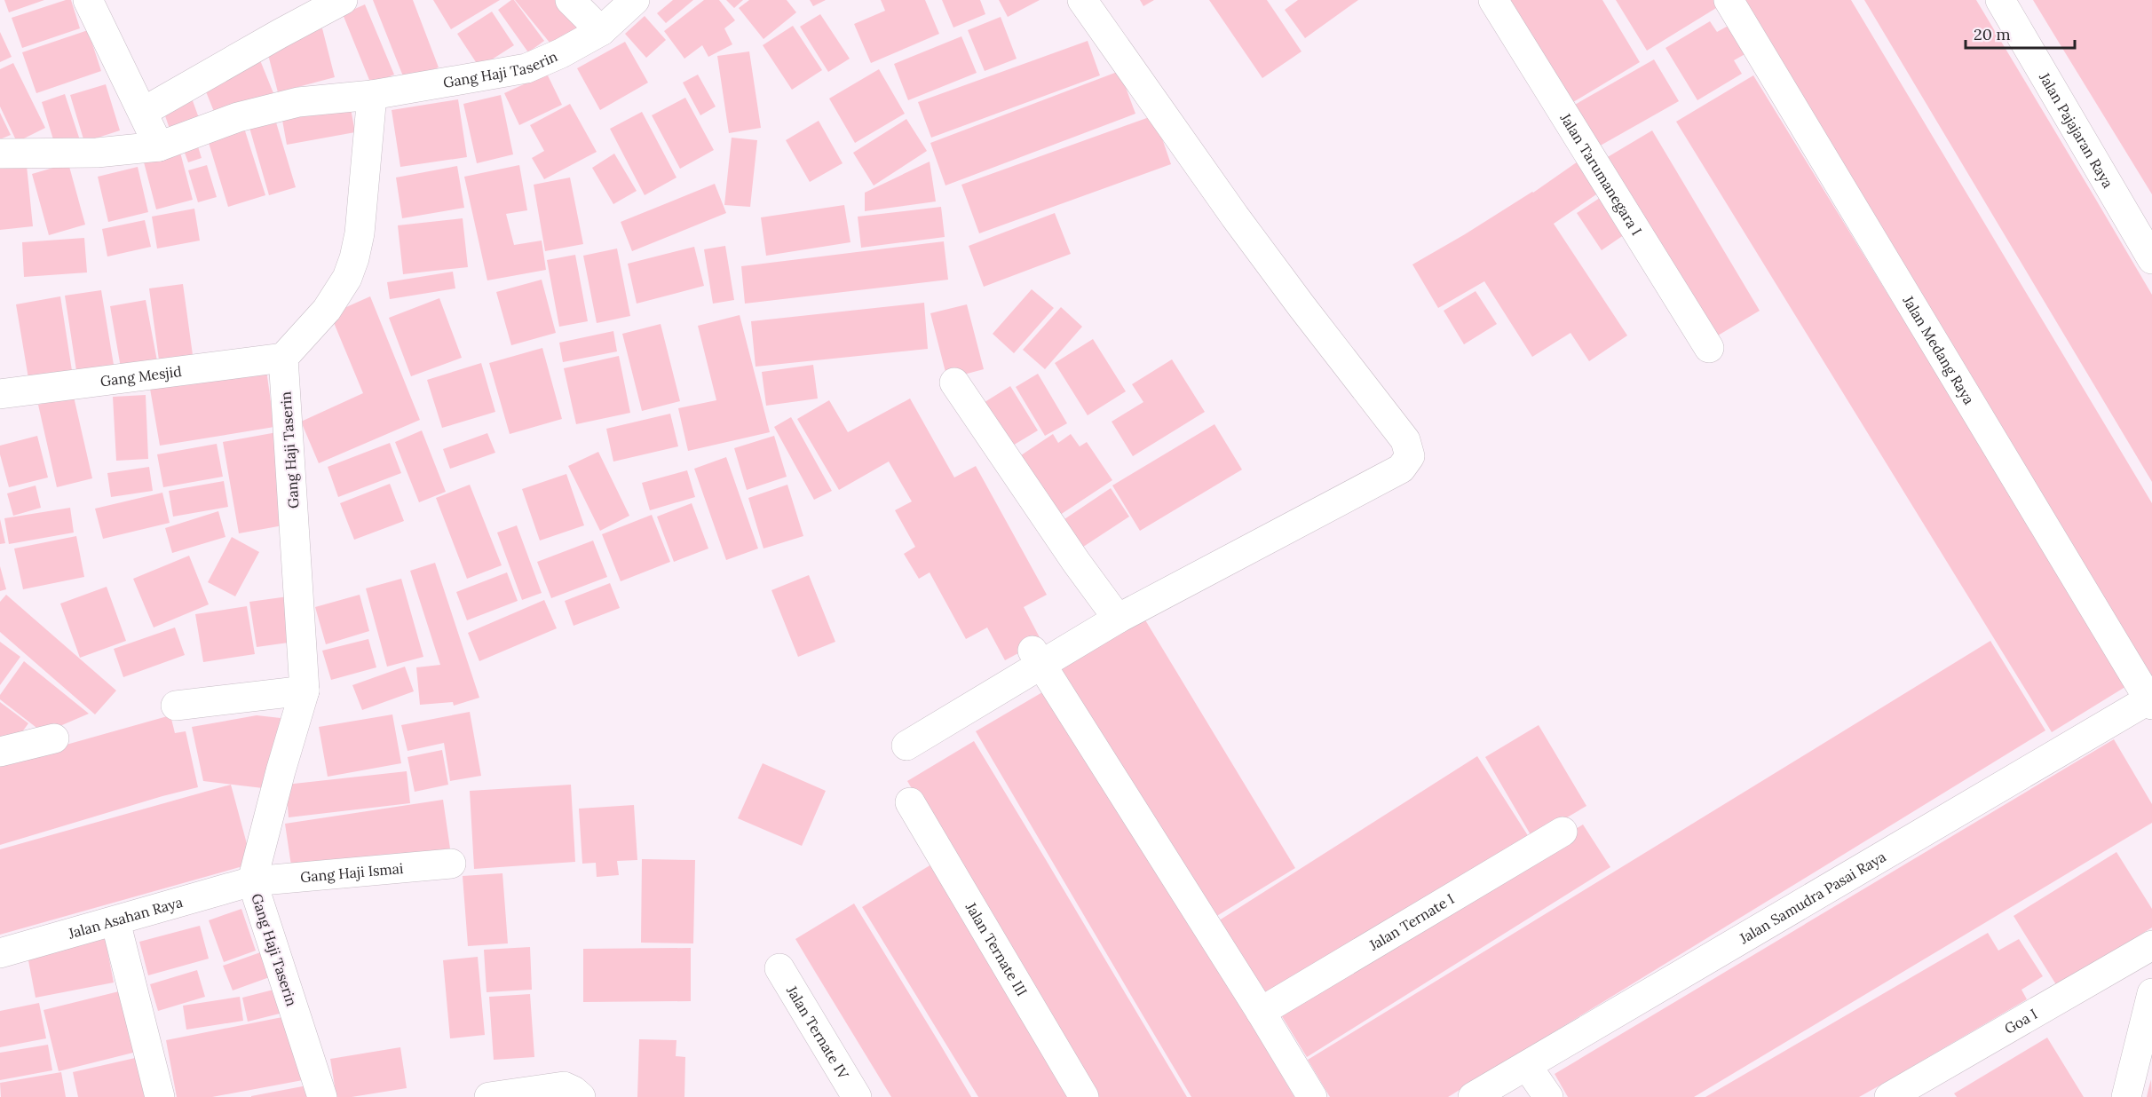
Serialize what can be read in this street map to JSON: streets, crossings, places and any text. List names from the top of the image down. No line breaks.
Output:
{"streets":{"street":["Gang Haji Taserin","Jalan Pajajaran Raya","Jalan Tarumanegara I","Jalan Medang Raya","Gang Mesjid","Gang Haji Ismai","Jalan Samudra Pasai Raya","Jalan Asahan Raya","Jalan Ternate I","Jalan Ternate III","Goa I","Jalan Ternate IV"]},"crossings":[["Gang Haji Taserin","Gang Mesjid"],["Gang Haji Taserin","Gang Haji Ismai"],["Gang Haji Taserin","Jalan Asahan Raya"],["Jalan Medang Raya","Jalan Samudra Pasai Raya"],["Gang Haji Ismai","Jalan Asahan Raya"]],"scale_bar":"20 m"}
